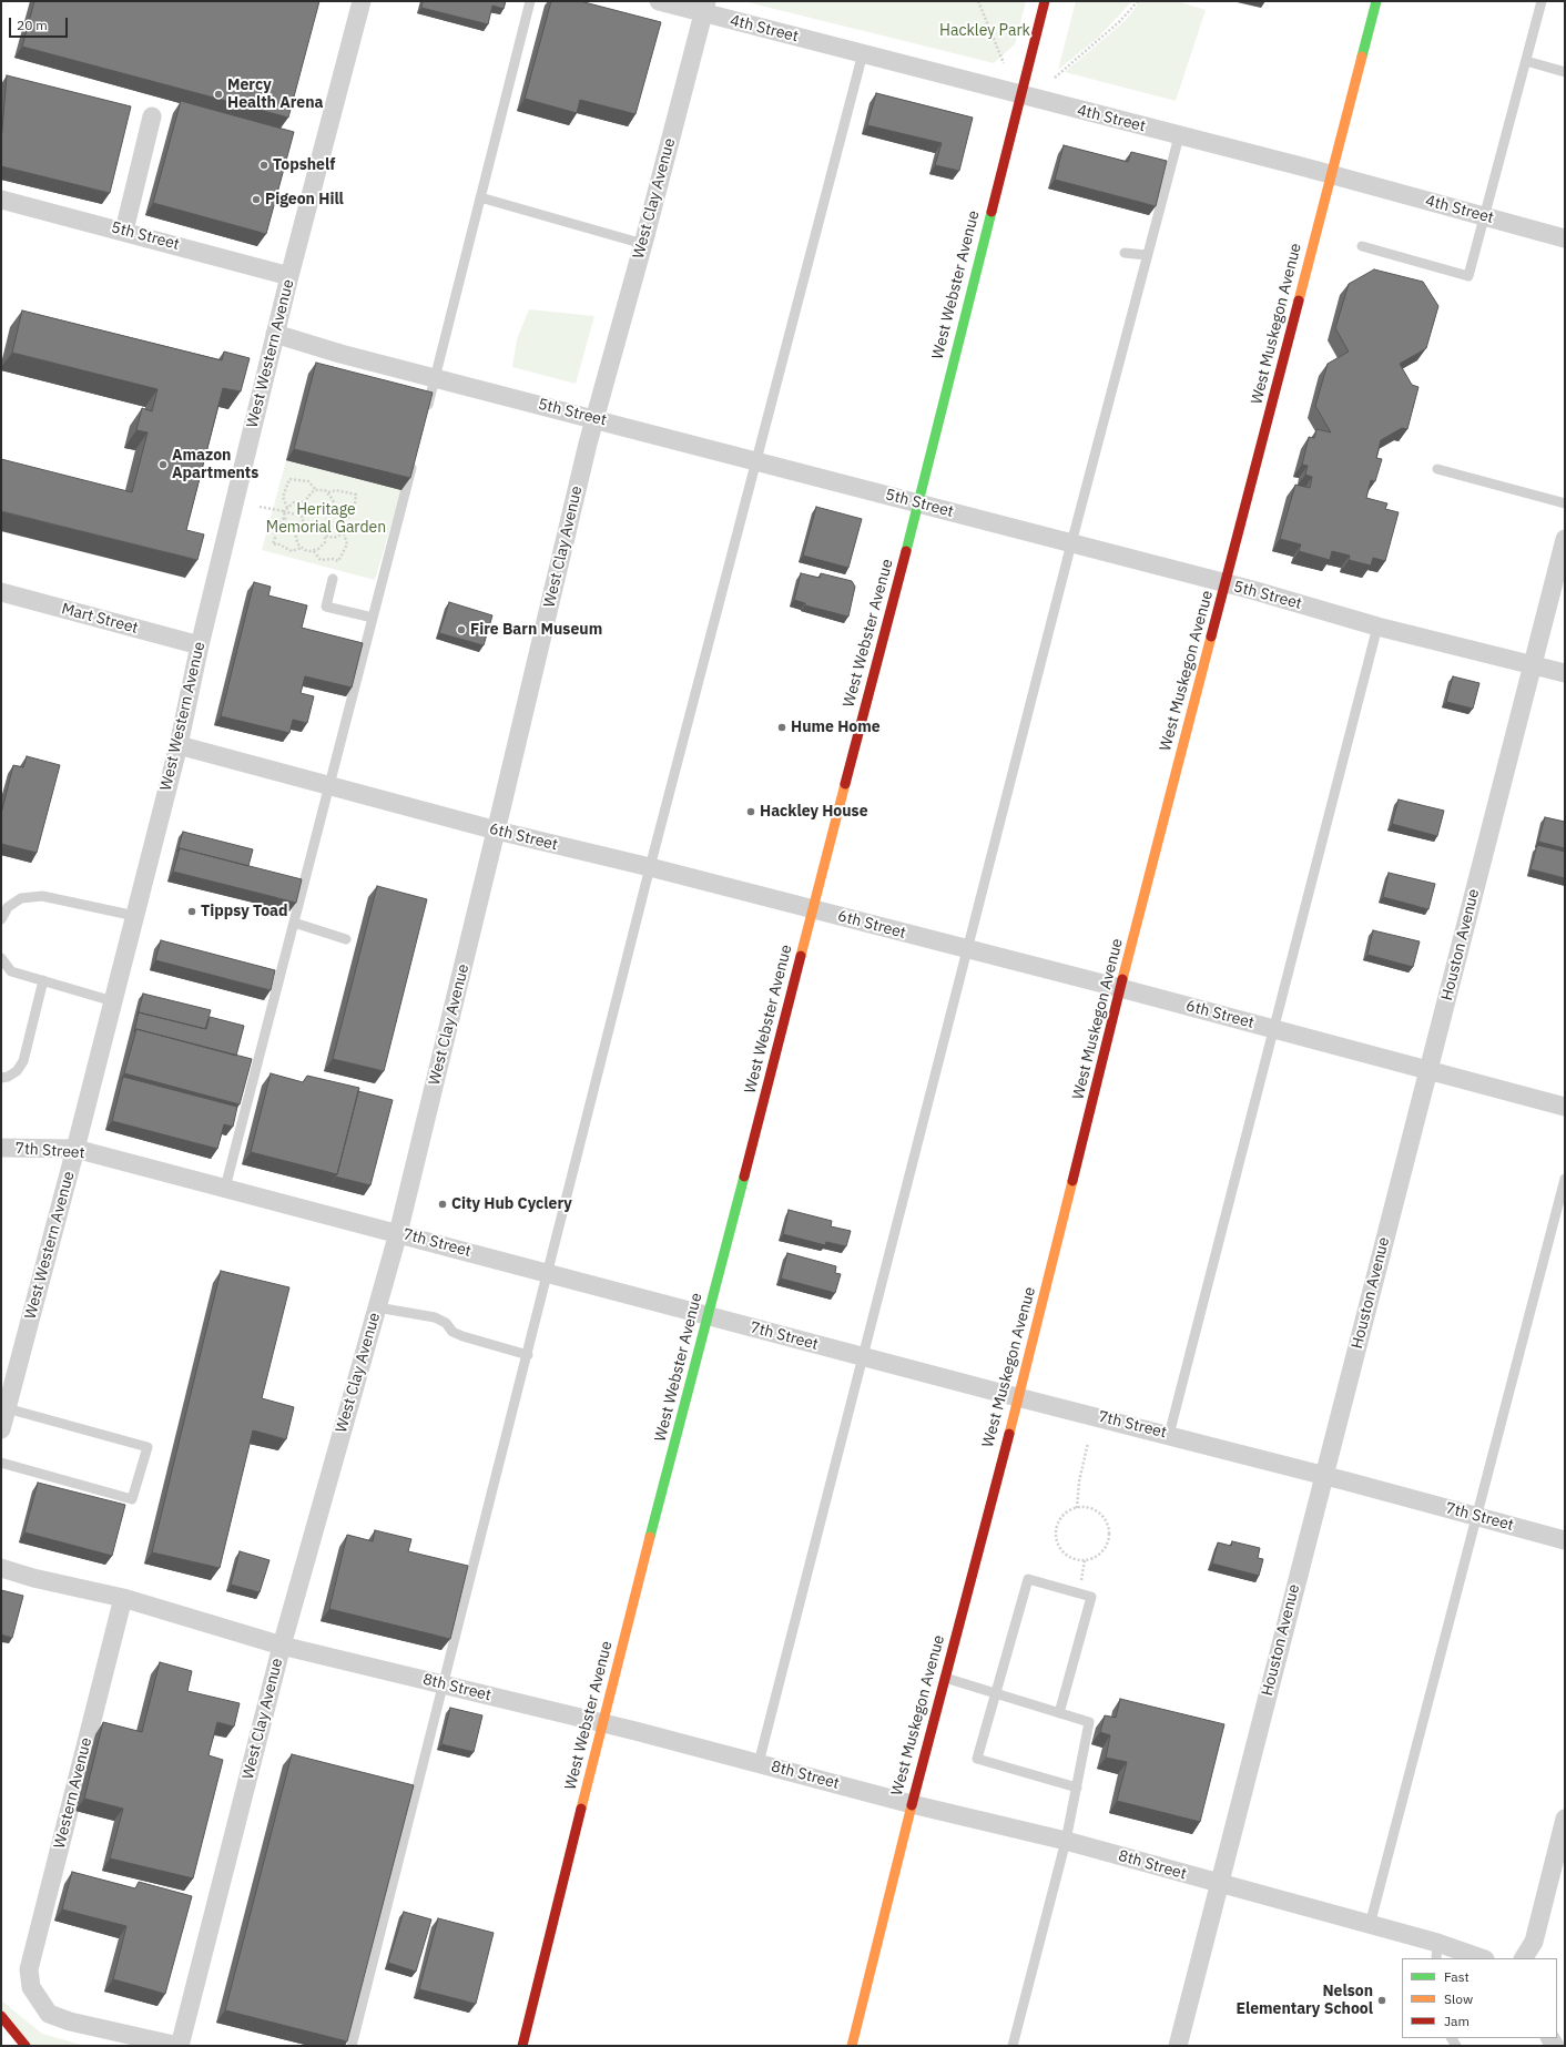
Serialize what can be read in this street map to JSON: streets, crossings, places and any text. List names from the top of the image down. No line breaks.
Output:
{"streets":{"main road":["West Webster Avenue","West Muskegon Avenue"],"street":["4th Street","West Clay Avenue","5th Street","West Western Avenue","Mart Street","6th Street","Houston Avenue","7th Street","8th Street","Western Avenue"]},"crossings":[["4th Street","West Clay Avenue"],["4th Street","West Webster Avenue"],["4th Street","West Muskegon Avenue"],["West Clay Avenue","5th Street"],["West Clay Avenue","6th Street"],["West Clay Avenue","7th Street"],["West Clay Avenue","8th Street"],["West Clay Avenue","Western Avenue"],["5th Street","West Webster Avenue"],["5th Street","West Muskegon Avenue"],["5th Street","West Western Avenue"],["5th Street","Houston Avenue"],["West Webster Avenue","6th Street"],["West Webster Avenue","7th Street"],["West Webster Avenue","8th Street"],["West Muskegon Avenue","6th Street"],["West Muskegon Avenue","7th Street"],["West Muskegon Avenue","8th Street"],["West Western Avenue","Mart Street"],["West Western Avenue","6th Street"],["West Western Avenue","7th Street"],["6th Street","Houston Avenue"],["Houston Avenue","7th Street"],["Houston Avenue","8th Street"],["8th Street","Western Avenue"]],"parks":["Hackley Park","Heritage Memorial Garden"],"places":["Mercy Health Arena","Topshelf","Pigeon Hill","Amazon Apartments","Fire Barn Museum","Hume Home","Hackley House","Tippsy Toad","City Hub Cyclery","Nelson Elementary School"],"legend":["Fast","Slow","Jam"],"scale_bar":"20 m"}
